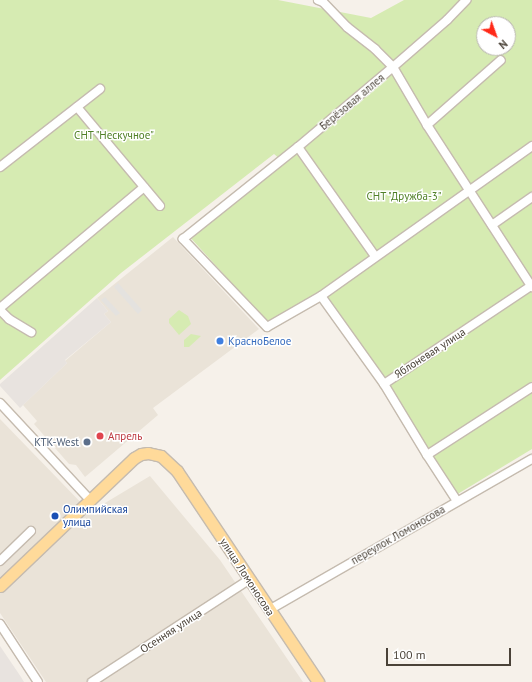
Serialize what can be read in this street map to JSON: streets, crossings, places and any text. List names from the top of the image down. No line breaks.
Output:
{"streets":{"main road":["улица Ломоносова"],"street":["Берёзовая аллея","Яблоневая улица","переулок Ломоносова","Осенняя улица"]},"crossings":[["Берёзовая аллея","Яблоневая улица"],["Яблоневая улица","переулок Ломоносова"],["переулок Ломоносова","улица Ломоносова"],["улица Ломоносова","Осенняя улица"]],"parks":["СНТ \"Нескучное\"","СНТ \"Дружба-3\""],"places":["КрасноБелое","Апрель","KTK-West","Олимпийская улица"],"scale_bar":"100 m","north":"bottom right"}
